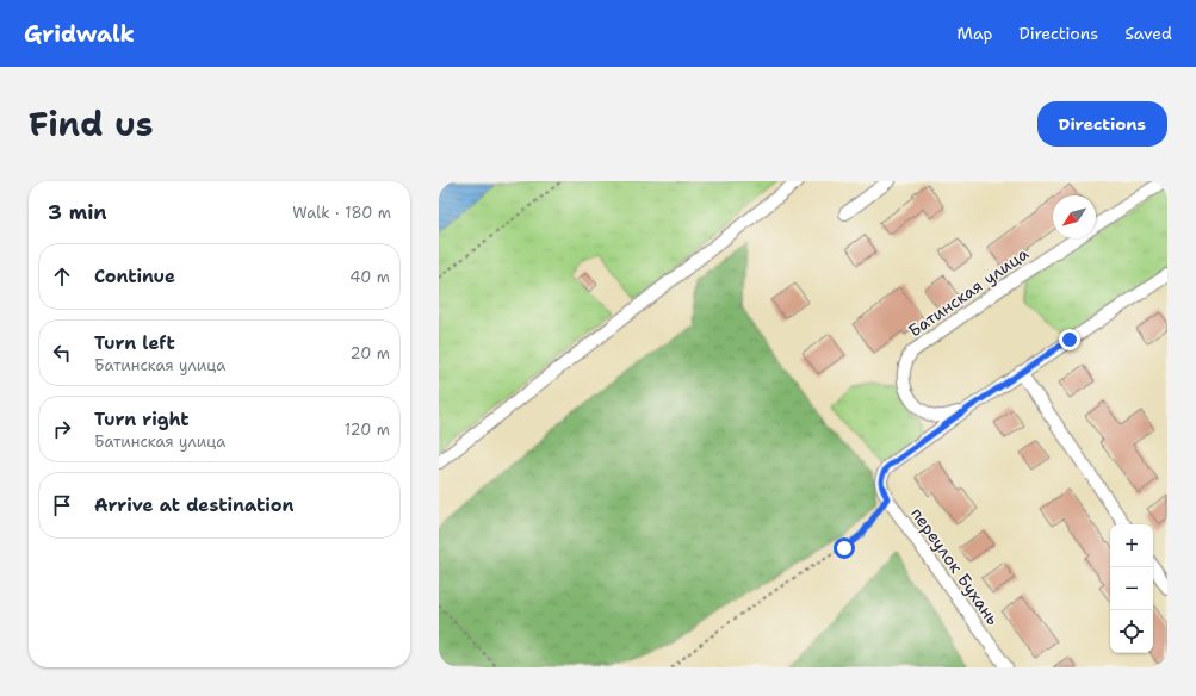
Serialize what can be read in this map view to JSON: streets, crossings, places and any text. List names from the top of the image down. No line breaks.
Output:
{"streets":{"street":["Батинская улица","переулок Бухань"]},"crossings":[["Батинская улица","переулок Бухань"]],"north":"bottom left","page":{"header":"Gridwalk","nav":["Map","Directions","Saved"],"title":"Find us","buttons":"Directions","heading":["3 min","Walk · 180 m"],"list":[["Continue","40 m"],["Turn left","Батинская улица","20 m"],["Turn right","Батинская улица","120 m"],"Arrive at destination"],"map_buttons":["+","−"]}}
